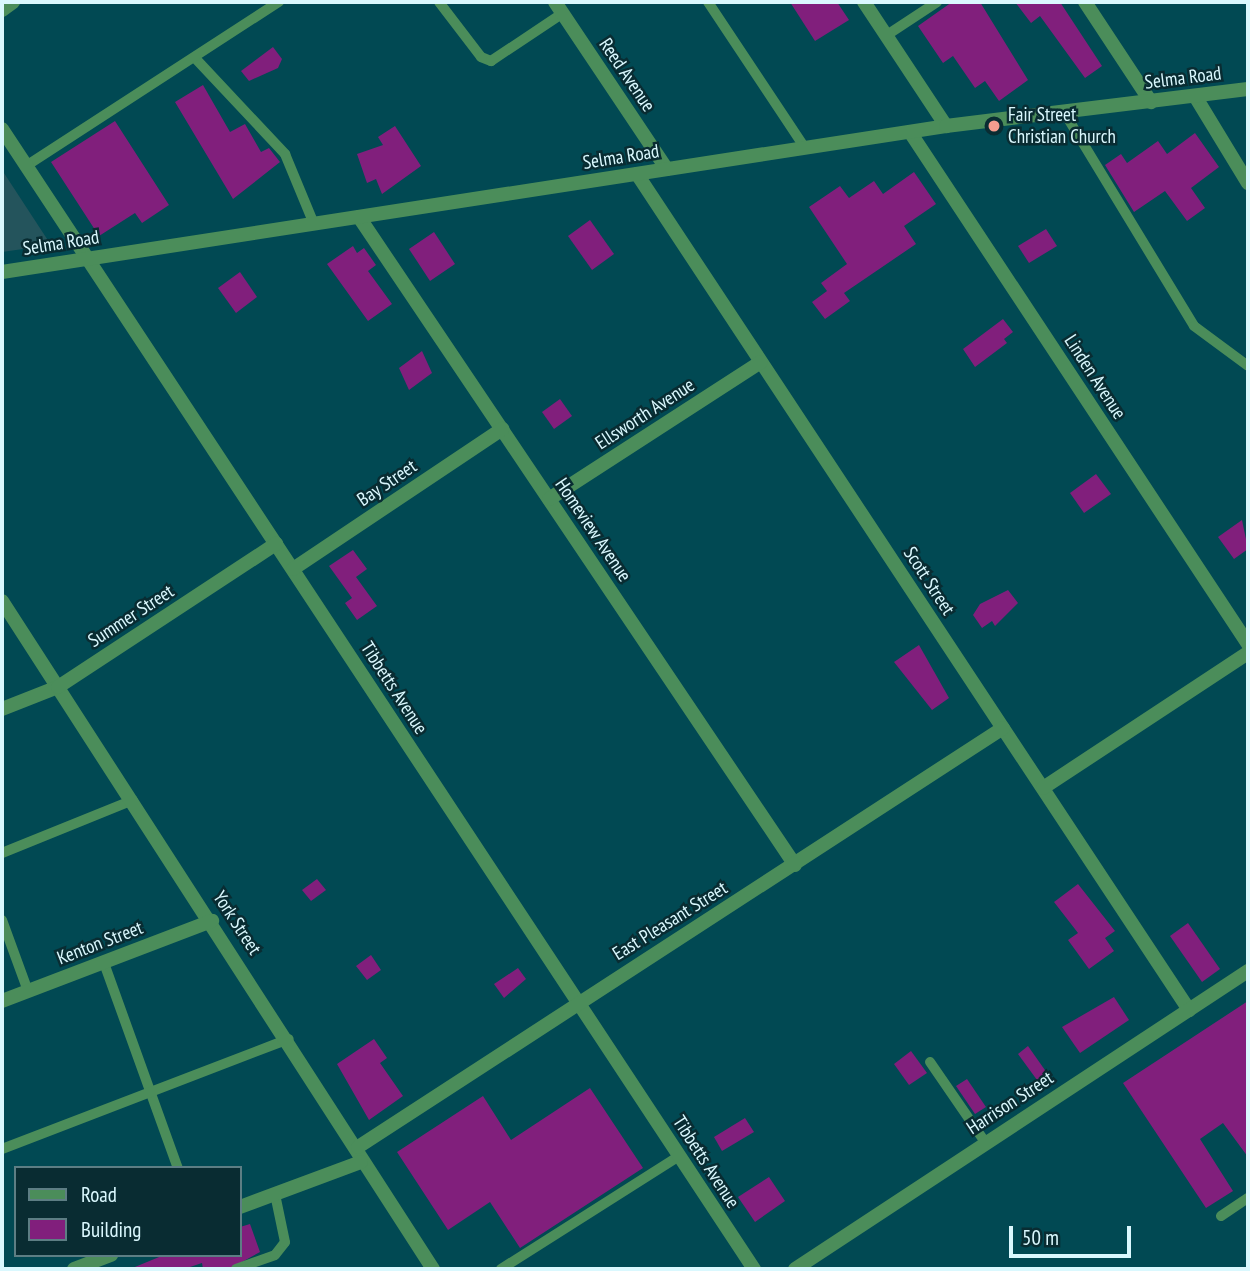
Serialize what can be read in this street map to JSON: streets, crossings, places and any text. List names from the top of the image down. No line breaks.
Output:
{"streets":{"street":["Reed Avenue","Selma Road","Linden Avenue","Ellsworth Avenue","Bay Street","Homeview Avenue","Scott Street","Summer Street","Tibbetts Avenue","East Pleasant Street","York Street","Kenton Street","Harrison Street"]},"crossings":[["Reed Avenue","Selma Road"],["Selma Road","Linden Avenue"],["Selma Road","Homeview Avenue"],["Selma Road","Scott Street"],["Selma Road","Tibbetts Avenue"],["Ellsworth Avenue","Homeview Avenue"],["Ellsworth Avenue","Scott Street"],["Bay Street","Homeview Avenue"],["Bay Street","Tibbetts Avenue"],["Homeview Avenue","East Pleasant Street"],["Scott Street","East Pleasant Street"],["Scott Street","Harrison Street"],["Summer Street","Tibbetts Avenue"],["Summer Street","York Street"],["Tibbetts Avenue","East Pleasant Street"],["East Pleasant Street","York Street"],["York Street","Kenton Street"]],"places":["Fair Street Christian Church"],"legend":["Road","Building"],"scale_bar":"50 m"}
